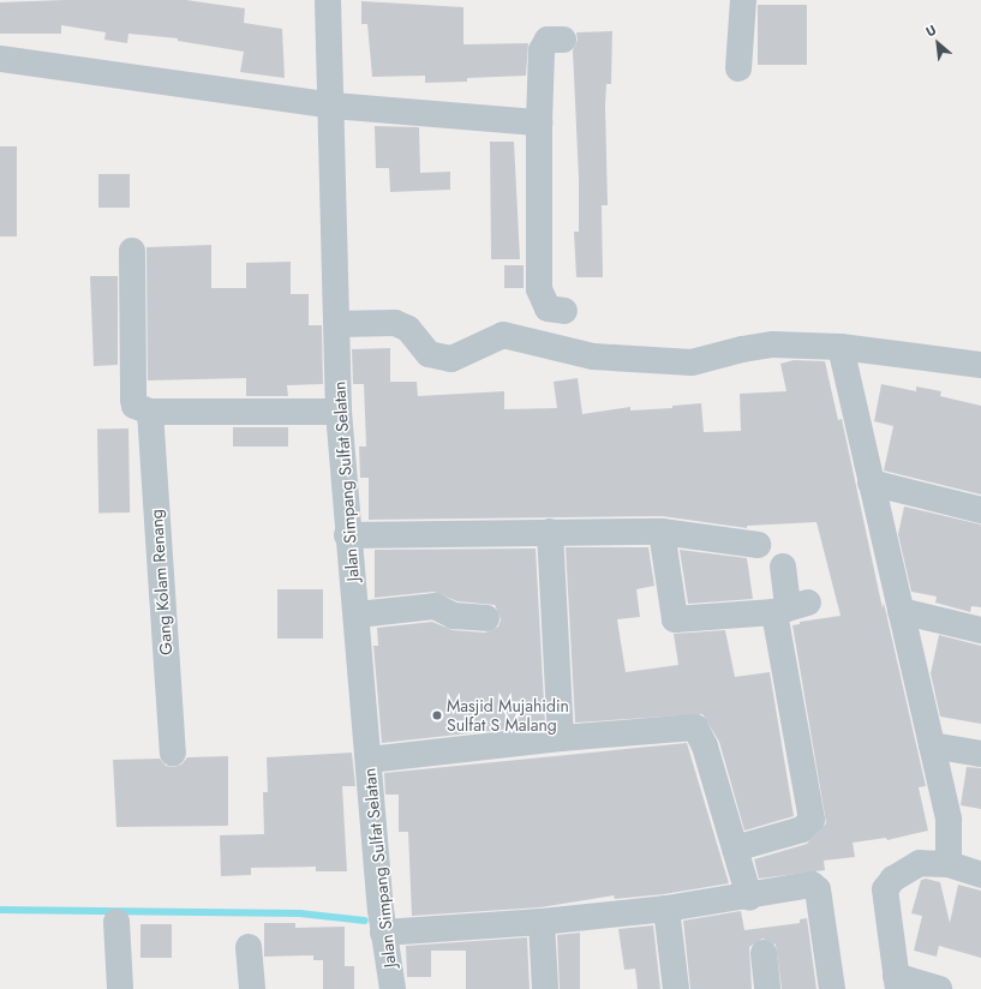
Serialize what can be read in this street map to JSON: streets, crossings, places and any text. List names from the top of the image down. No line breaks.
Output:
{"streets":{"street":["Jalan Simpang Sulfat Selatan","Gang Kolam Renang"]},"places":["Masjid Mujahidin Sulfat S Malang"],"north":"top left"}
